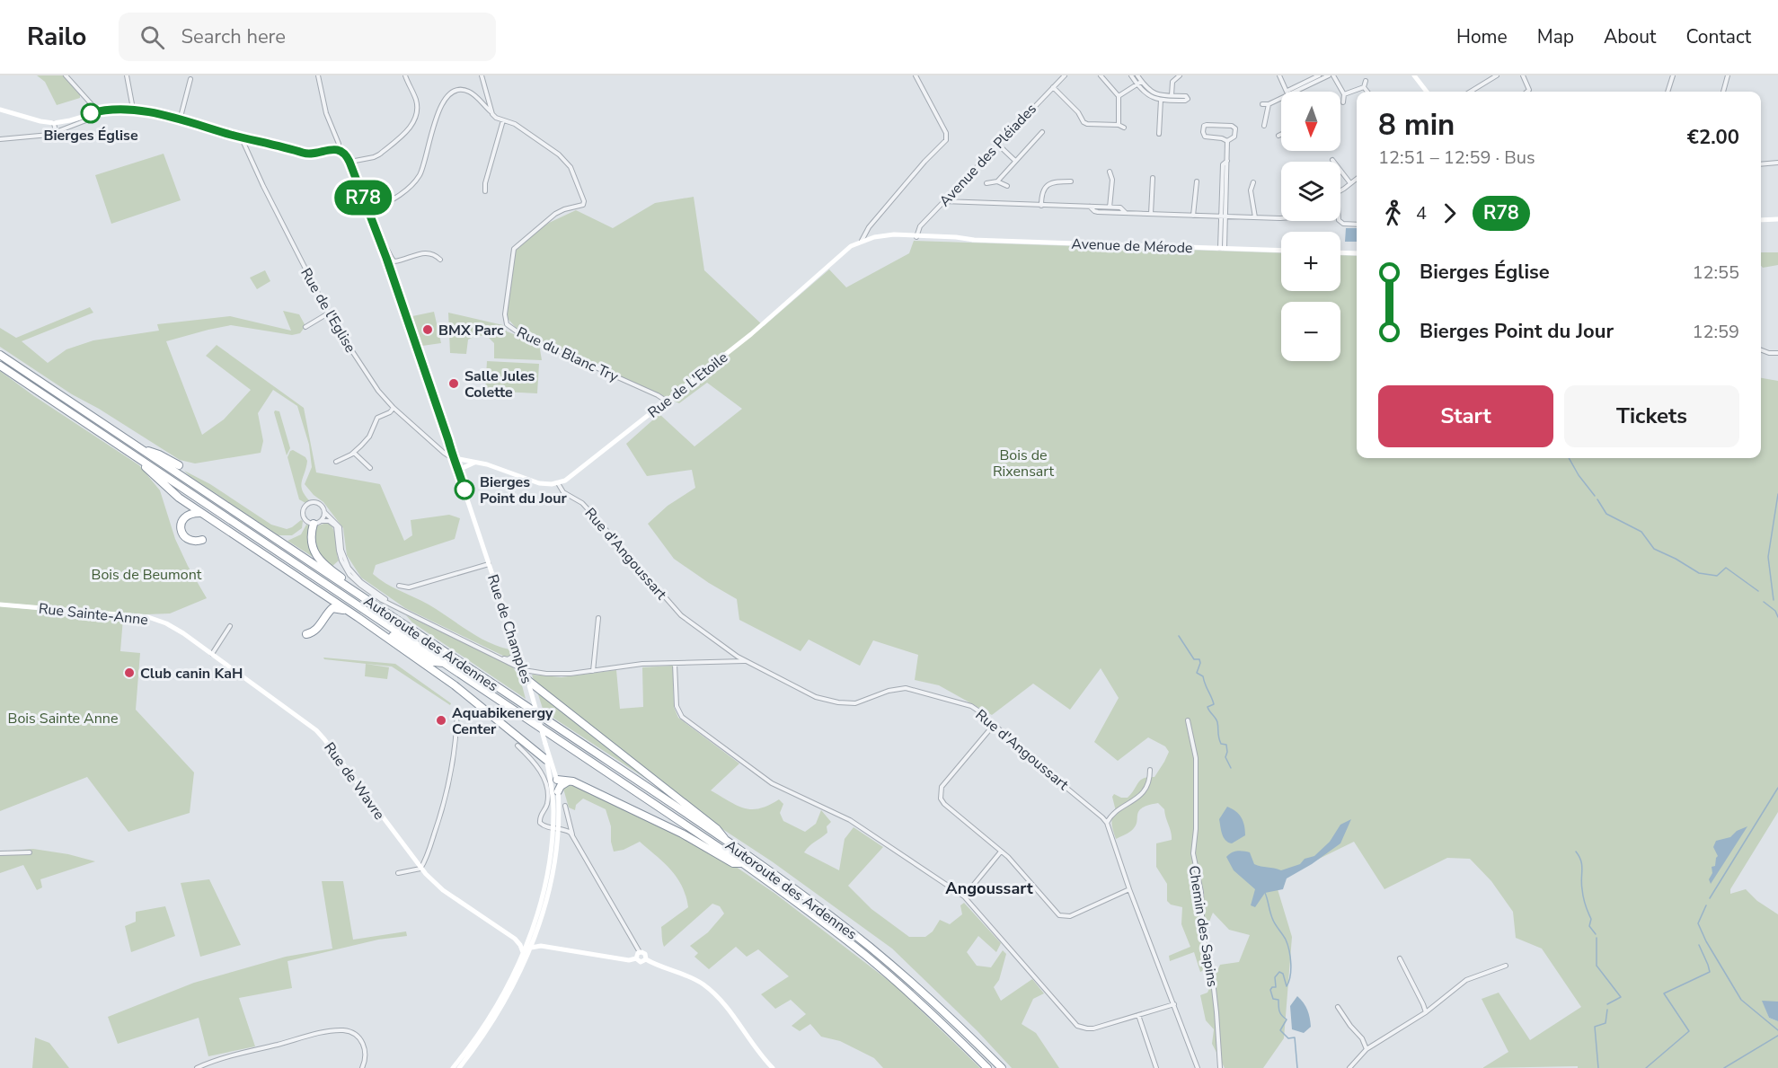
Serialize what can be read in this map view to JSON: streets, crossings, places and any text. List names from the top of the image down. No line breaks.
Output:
{"streets":{"highway":["Autoroute des Ardennes"],"street":["Avenue des Pléiades","Avenue de Mérode","Rue de l'Eglise","Rue du Blanc Try","Rue de L'Etoile","Rue d'Angoussart","Rue Sainte-Anne","Rue de Champles","Rue de Wavre","Chemin des Sapins"]},"crossings":[["Avenue des Pléiades","Avenue de Mérode"],["Avenue des Pléiades","Rue de L'Etoile"],["Avenue de Mérode","Rue de L'Etoile"],["Rue de l'Eglise","Rue de Champles"],["Rue du Blanc Try","Rue de L'Etoile"],["Rue de L'Etoile","Rue d'Angoussart"],["Rue Sainte-Anne","Rue de Wavre"]],"districts":["Angoussart"],"parks":["Bois de Rixensart","Bois de Beumont","Bois Sainte Anne"],"places":["Bierges Église","BMX Parc","Salle Jules Colette","Bierges Point du Jour","Club canin KaH","Aquabikenergy Center"],"lines":["bus line R78"],"north":"bottom","page":{"header":"Railo","search":"Search here","nav":["Home","Map","About","Contact"],"on_map":"R78","map_buttons":["+","−"],"heading":["8 min","12:51 – 12:59 · Bus","€2.00"],"legs":["4","R78"],"list":[{"name":"Bierges Église","value":"12:55"},{"name":"Bierges Point du Jour","value":"12:59"}],"buttons":["Start","Tickets"]}}
